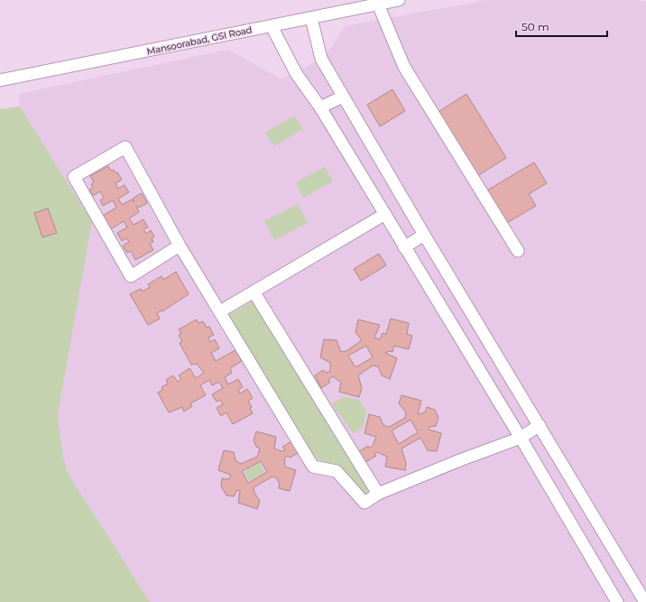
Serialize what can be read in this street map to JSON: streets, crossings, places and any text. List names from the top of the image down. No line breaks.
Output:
{"streets":{"street":["Mansoorabad, GSI Road"]},"scale_bar":"50 m"}
